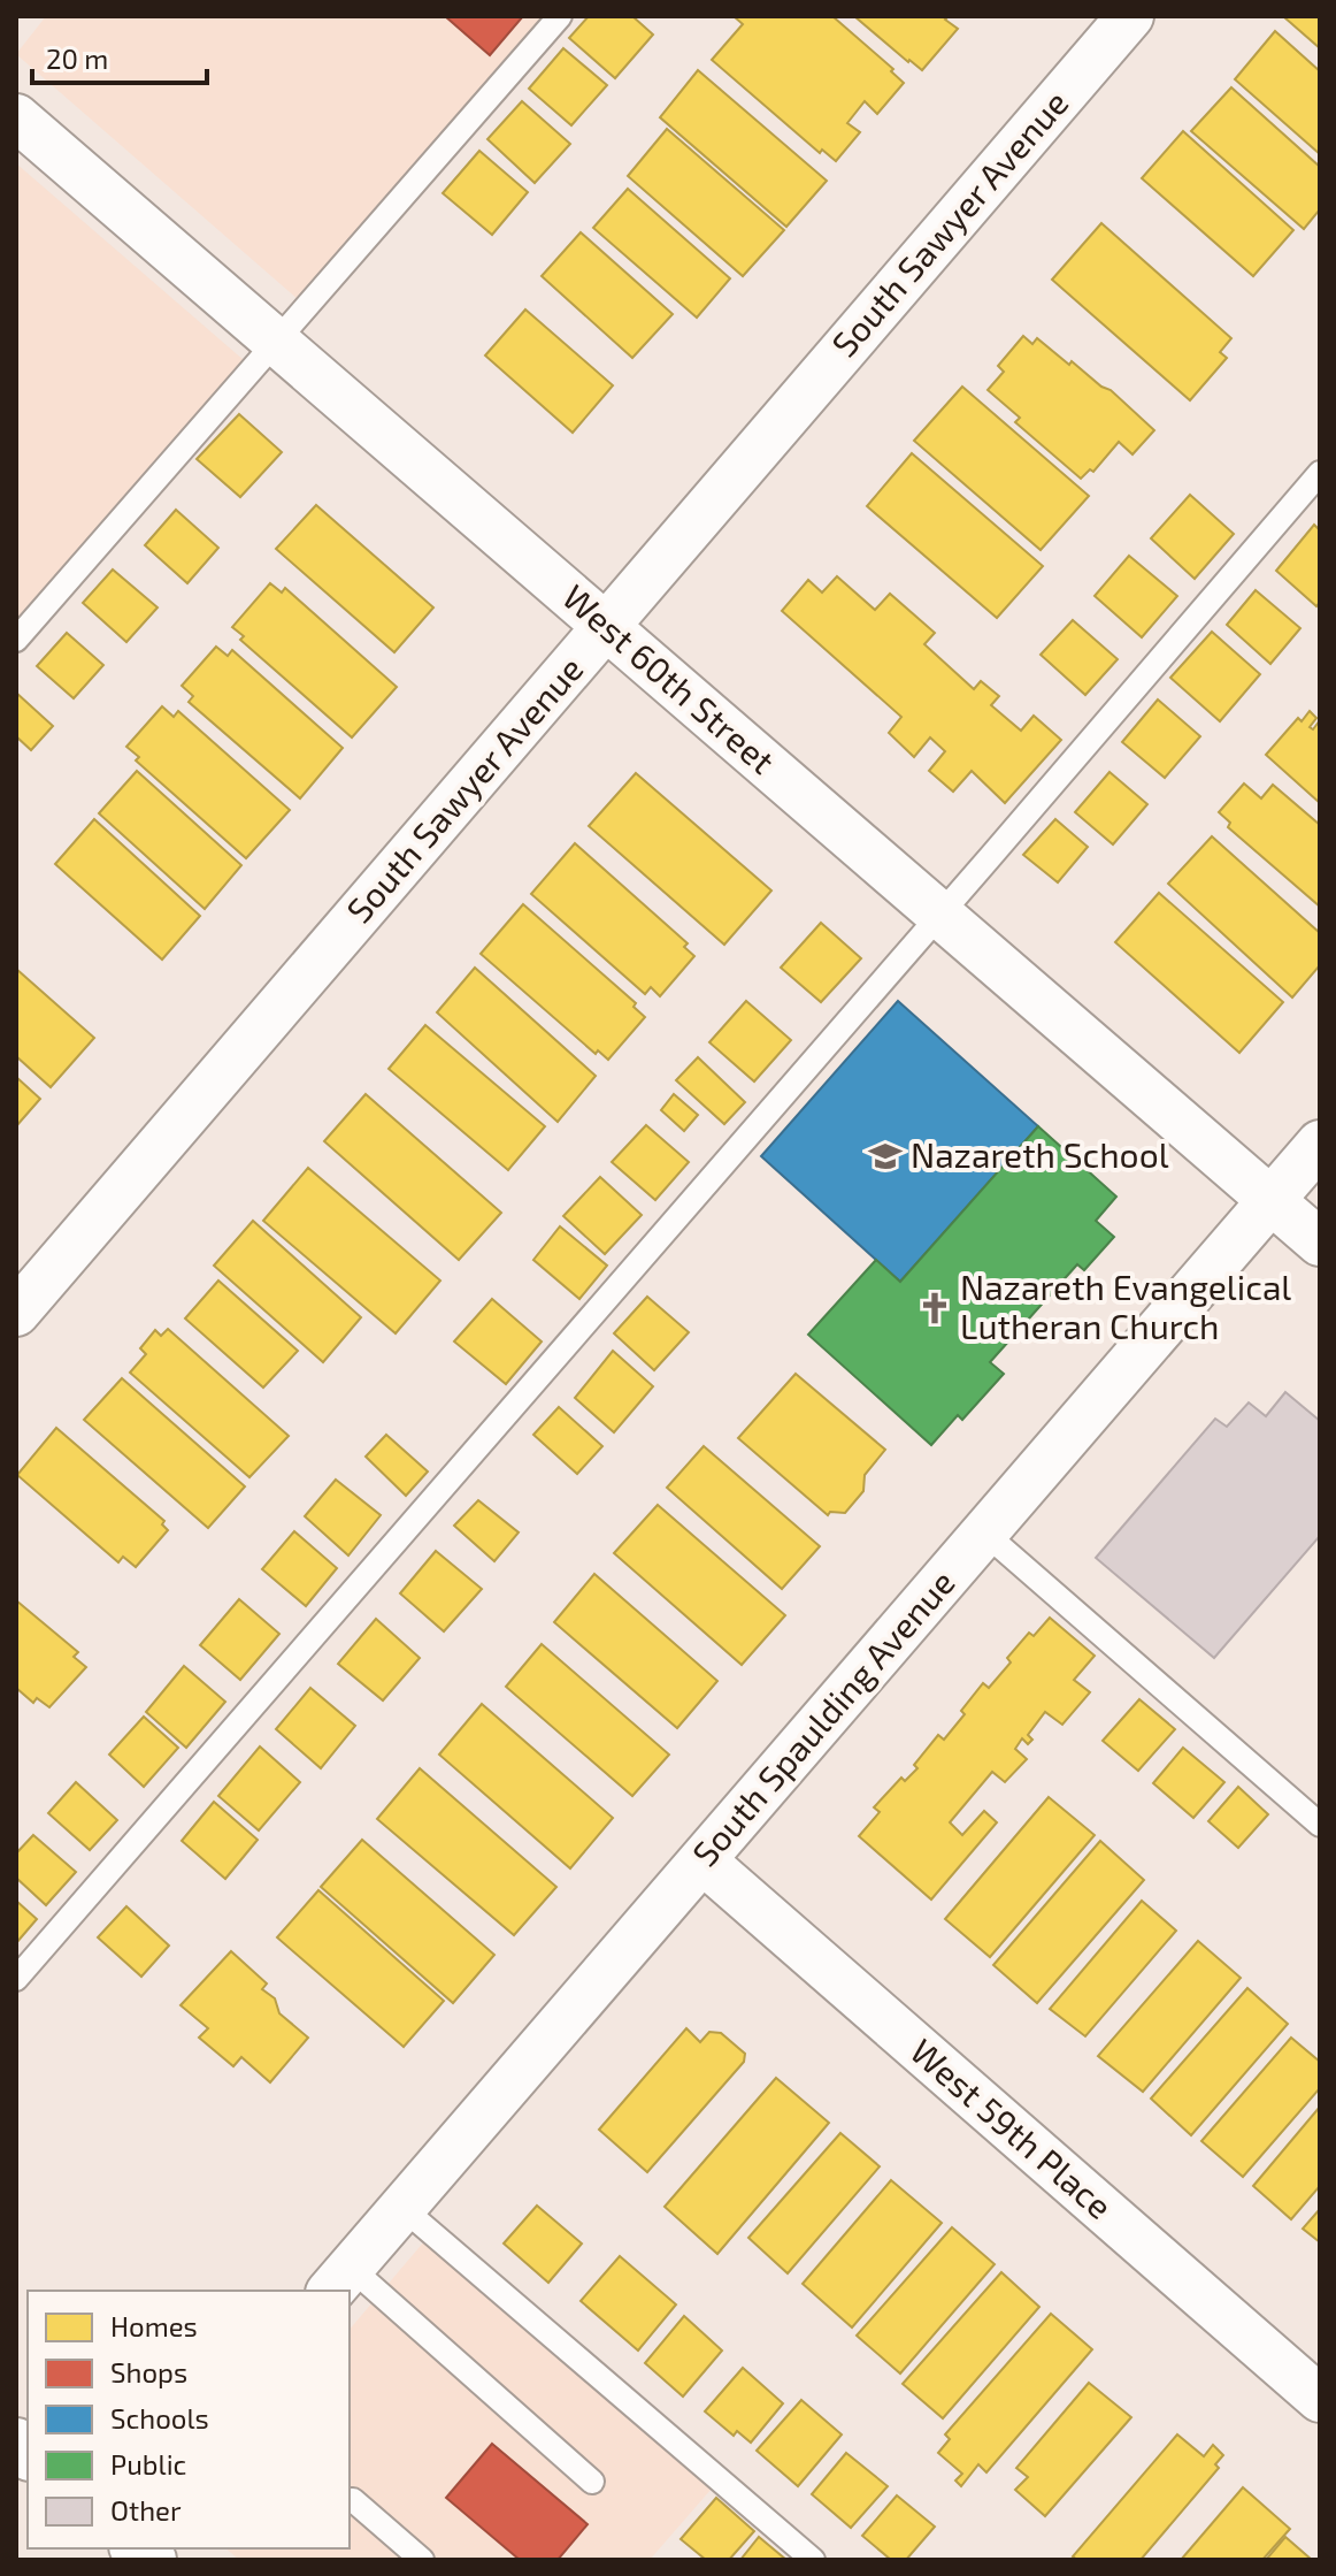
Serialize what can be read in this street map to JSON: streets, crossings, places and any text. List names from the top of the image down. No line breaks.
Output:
{"streets":{"street":["South Sawyer Avenue","West 60th Street","South Spaulding Avenue","West 59th Place"]},"crossings":[["South Sawyer Avenue","West 60th Street"],["West 60th Street","South Spaulding Avenue"],["South Spaulding Avenue","West 59th Place"]],"places":{"school or university":["Nazareth School"],"church":["Nazareth Evangelical Lutheran Church"]},"legend":["Homes","Shops","Schools","Public","Other"],"scale_bar":"20 m"}
